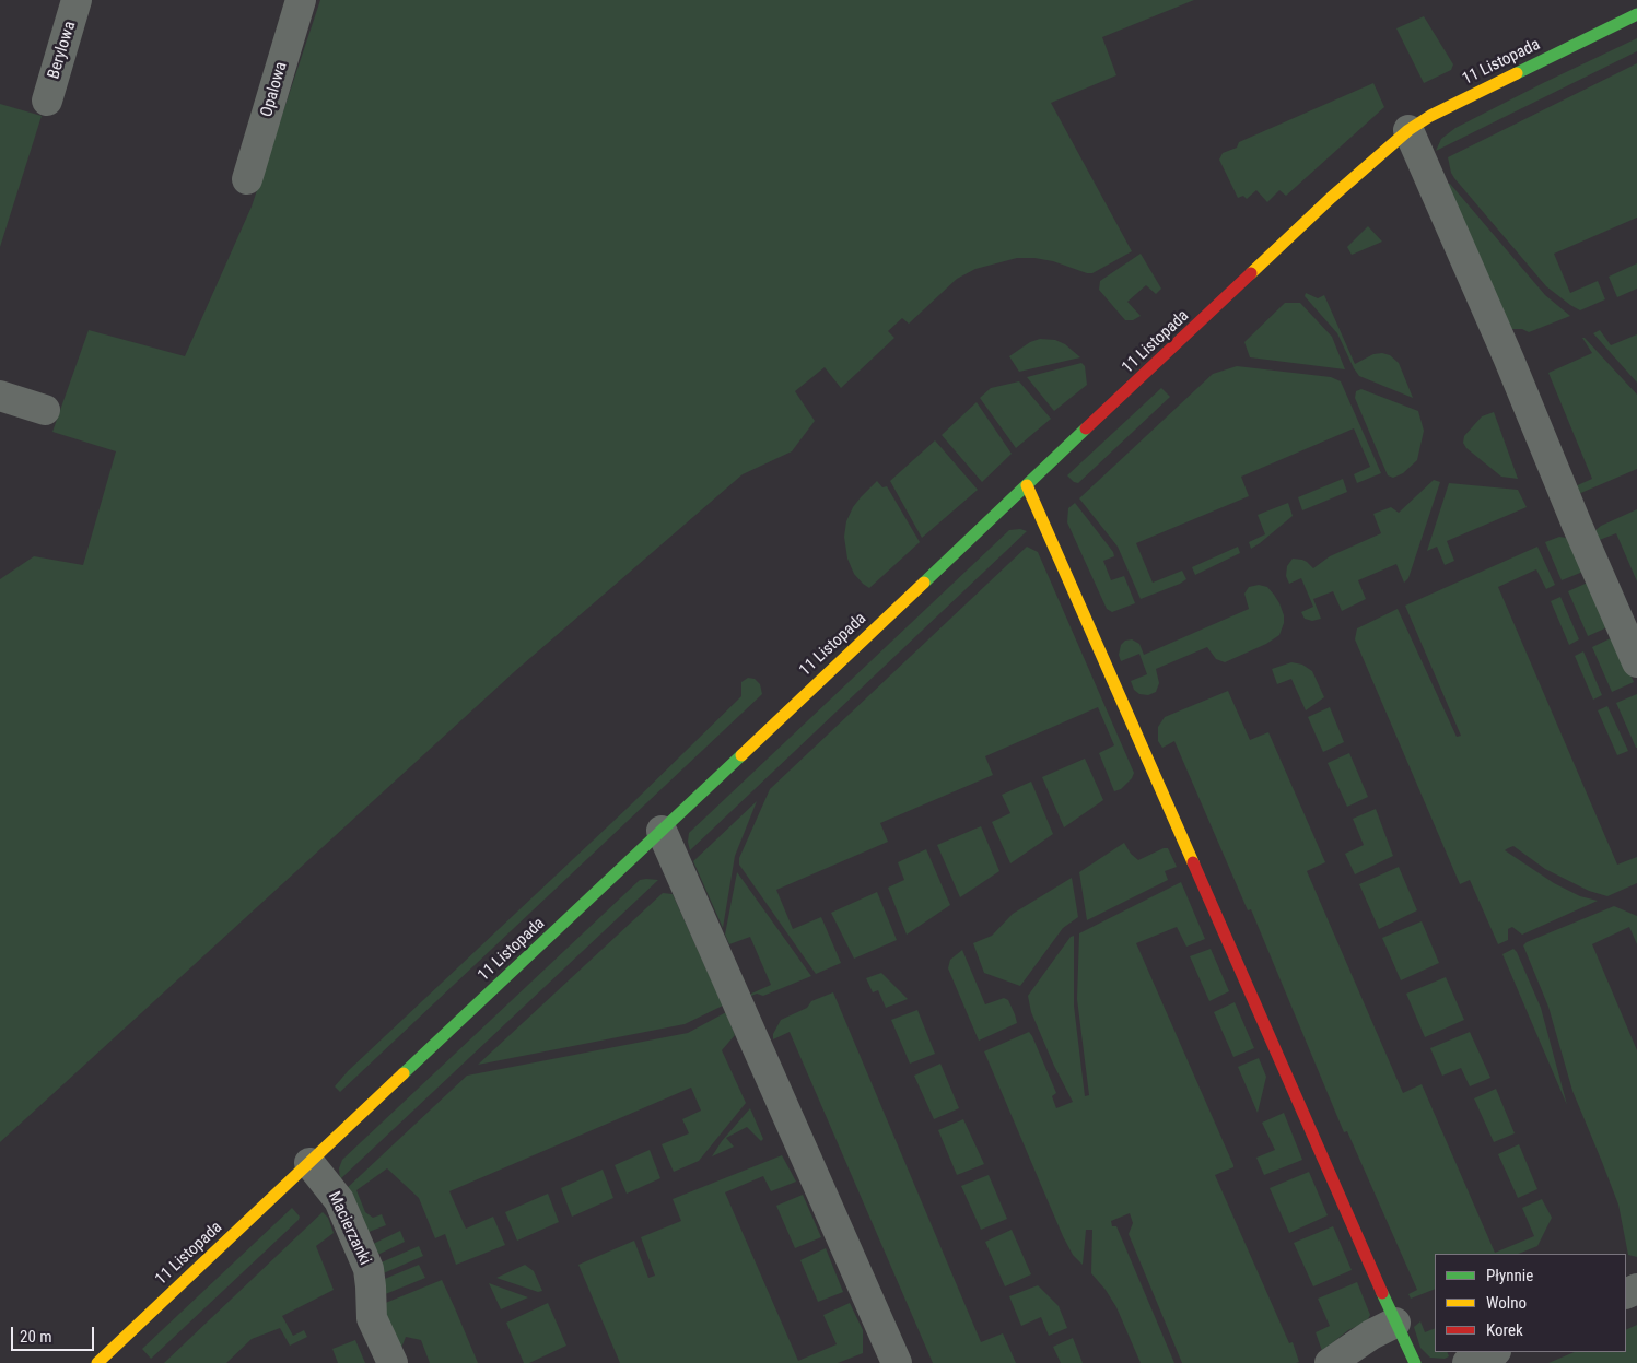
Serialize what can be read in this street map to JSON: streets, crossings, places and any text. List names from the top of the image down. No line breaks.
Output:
{"streets":{"street":["Berylowa","11 Listopada","Opalowa","Macierzanki"]},"crossings":[["11 Listopada","Macierzanki"]],"legend":["Płynnie","Wolno","Korek"],"scale_bar":"20 m"}
